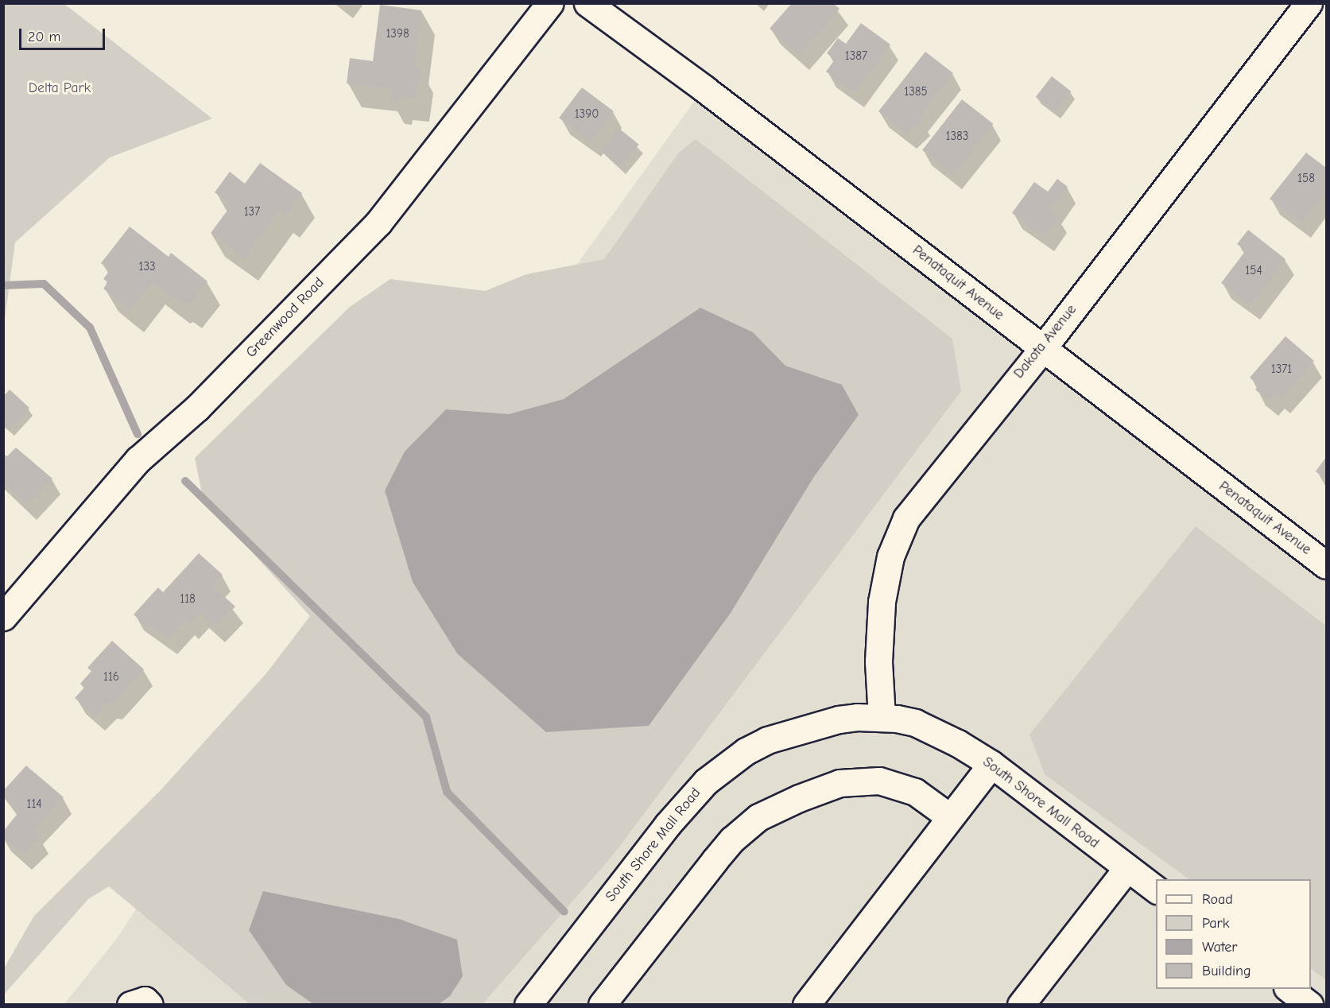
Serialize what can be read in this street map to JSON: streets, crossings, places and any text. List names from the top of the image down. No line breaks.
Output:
{"streets":{"street":["Penataquit Avenue","Greenwood Road","Dakota Avenue","South Shore Mall Road"]},"crossings":[["Penataquit Avenue","Dakota Avenue"],["Dakota Avenue","South Shore Mall Road"]],"parks":["Delta Park"],"house_numbers":["1398","1387","1385","1390","1383","158","137","133","154","1371","118","116","114"],"legend":["Road","Park","Water","Building"],"scale_bar":"20 m"}
